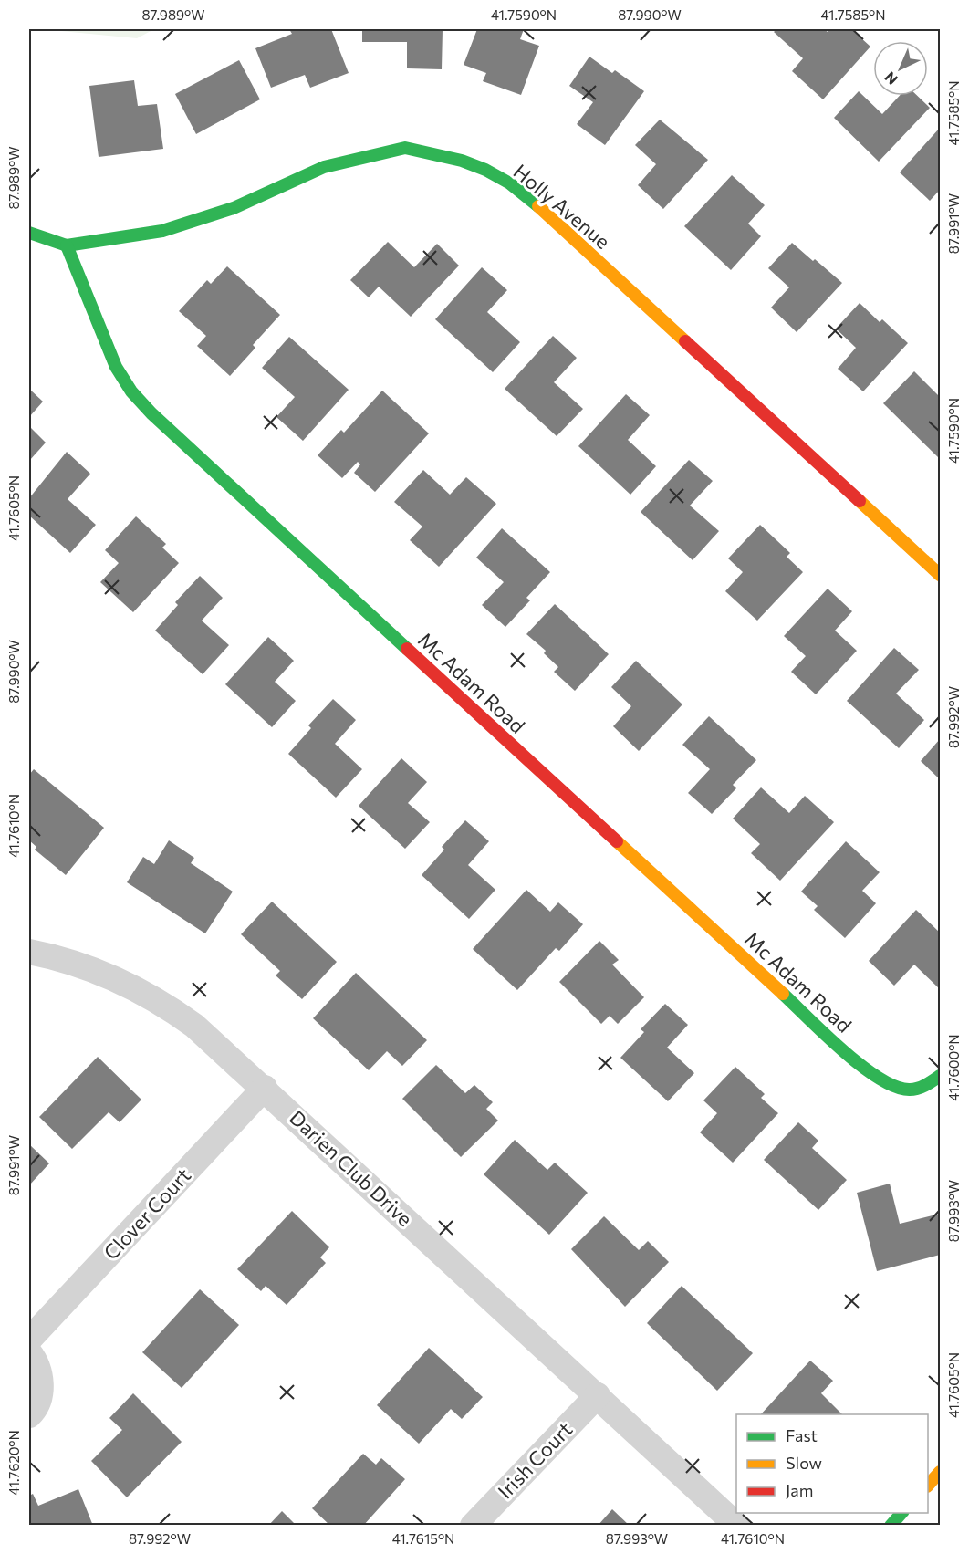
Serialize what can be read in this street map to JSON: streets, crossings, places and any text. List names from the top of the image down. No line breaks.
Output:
{"streets":{"street":["Holly Avenue","Mc Adam Road","Darien Club Drive","Clover Court","Irish Court"]},"crossings":[["Holly Avenue","Mc Adam Road"],["Darien Club Drive","Clover Court"],["Darien Club Drive","Irish Court"]],"legend":["Fast","Slow","Jam"],"north":"bottom left","coordinates":["87.989°W","41.7590°N","87.990°W","41.7585°N","87.991°W","41.7605°N","87.992°W","41.7610°N","41.7600°N","87.993°W","41.7620°N","41.7615°N"]}
